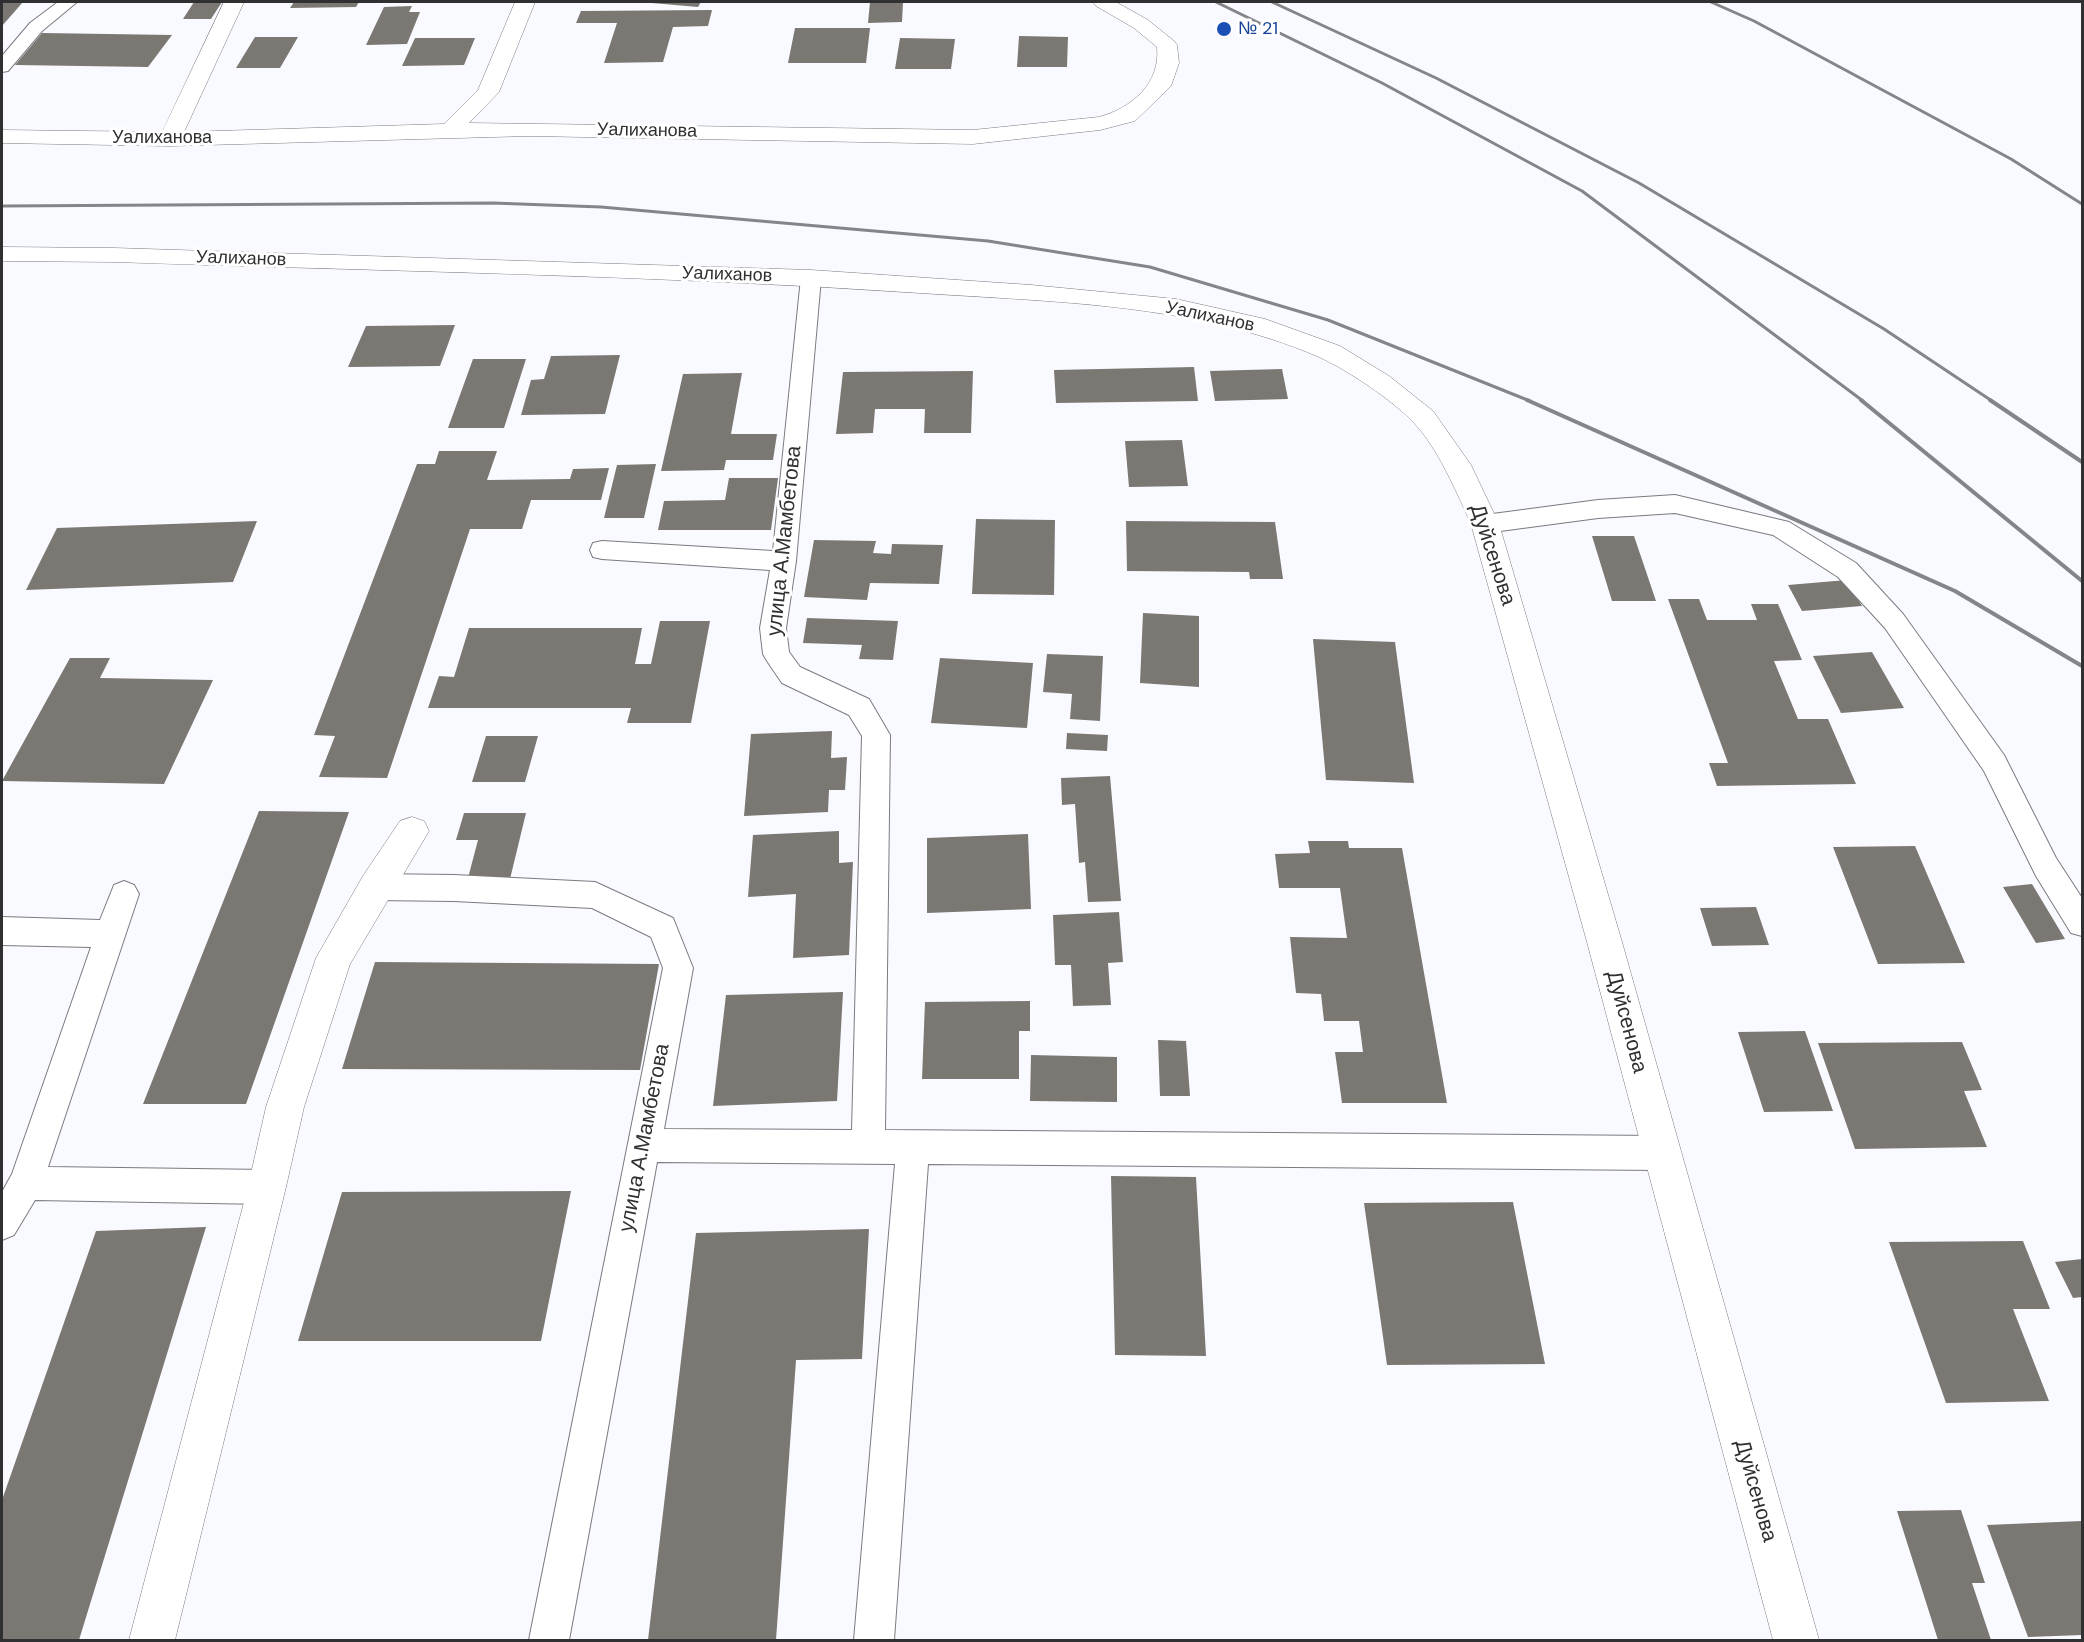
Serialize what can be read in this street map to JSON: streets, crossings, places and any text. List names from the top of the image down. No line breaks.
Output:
{"streets":{"street":["Уалиханова","Уалиханов","Дуйсенова"],"lane":["улица А.Мамбетова"]},"crossings":[["Уалиханов","улица А.Мамбетова"],["Уалиханов","Дуйсенова"]],"places":["№ 21"]}
